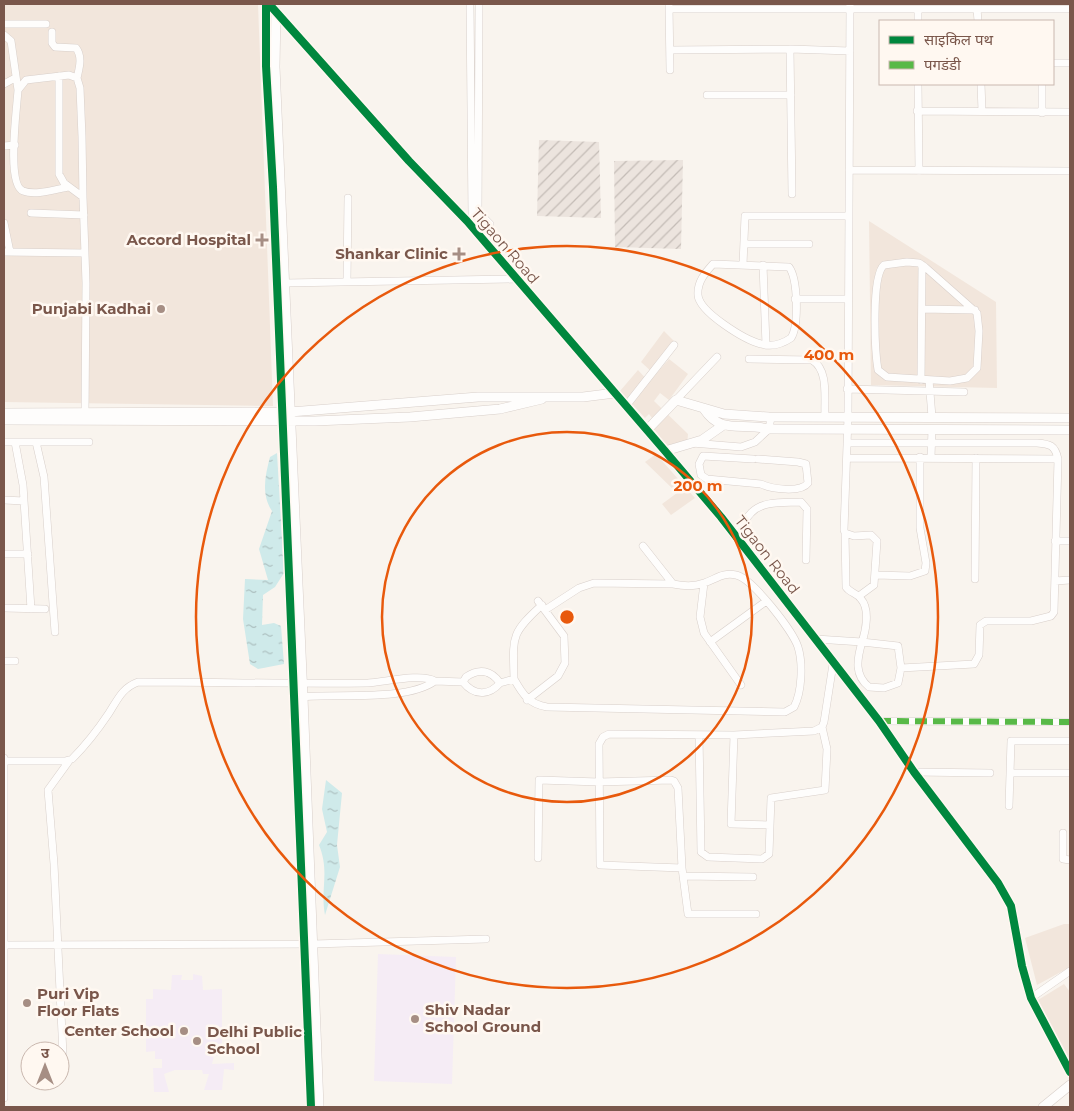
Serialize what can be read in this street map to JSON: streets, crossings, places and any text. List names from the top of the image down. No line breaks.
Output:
{"streets":{"street":["Tigaon Road"]},"places":{"health":["Accord Hospital","Shankar Clinic"],"other":["Punjabi Kadhai","Puri Vip Floor Flats","Shiv Nadar School Ground","Center School","Delhi Public School"]},"legend":["साइकिल पथ","पगडंडी"],"north":"top","rings":["400 m","200 m"]}
